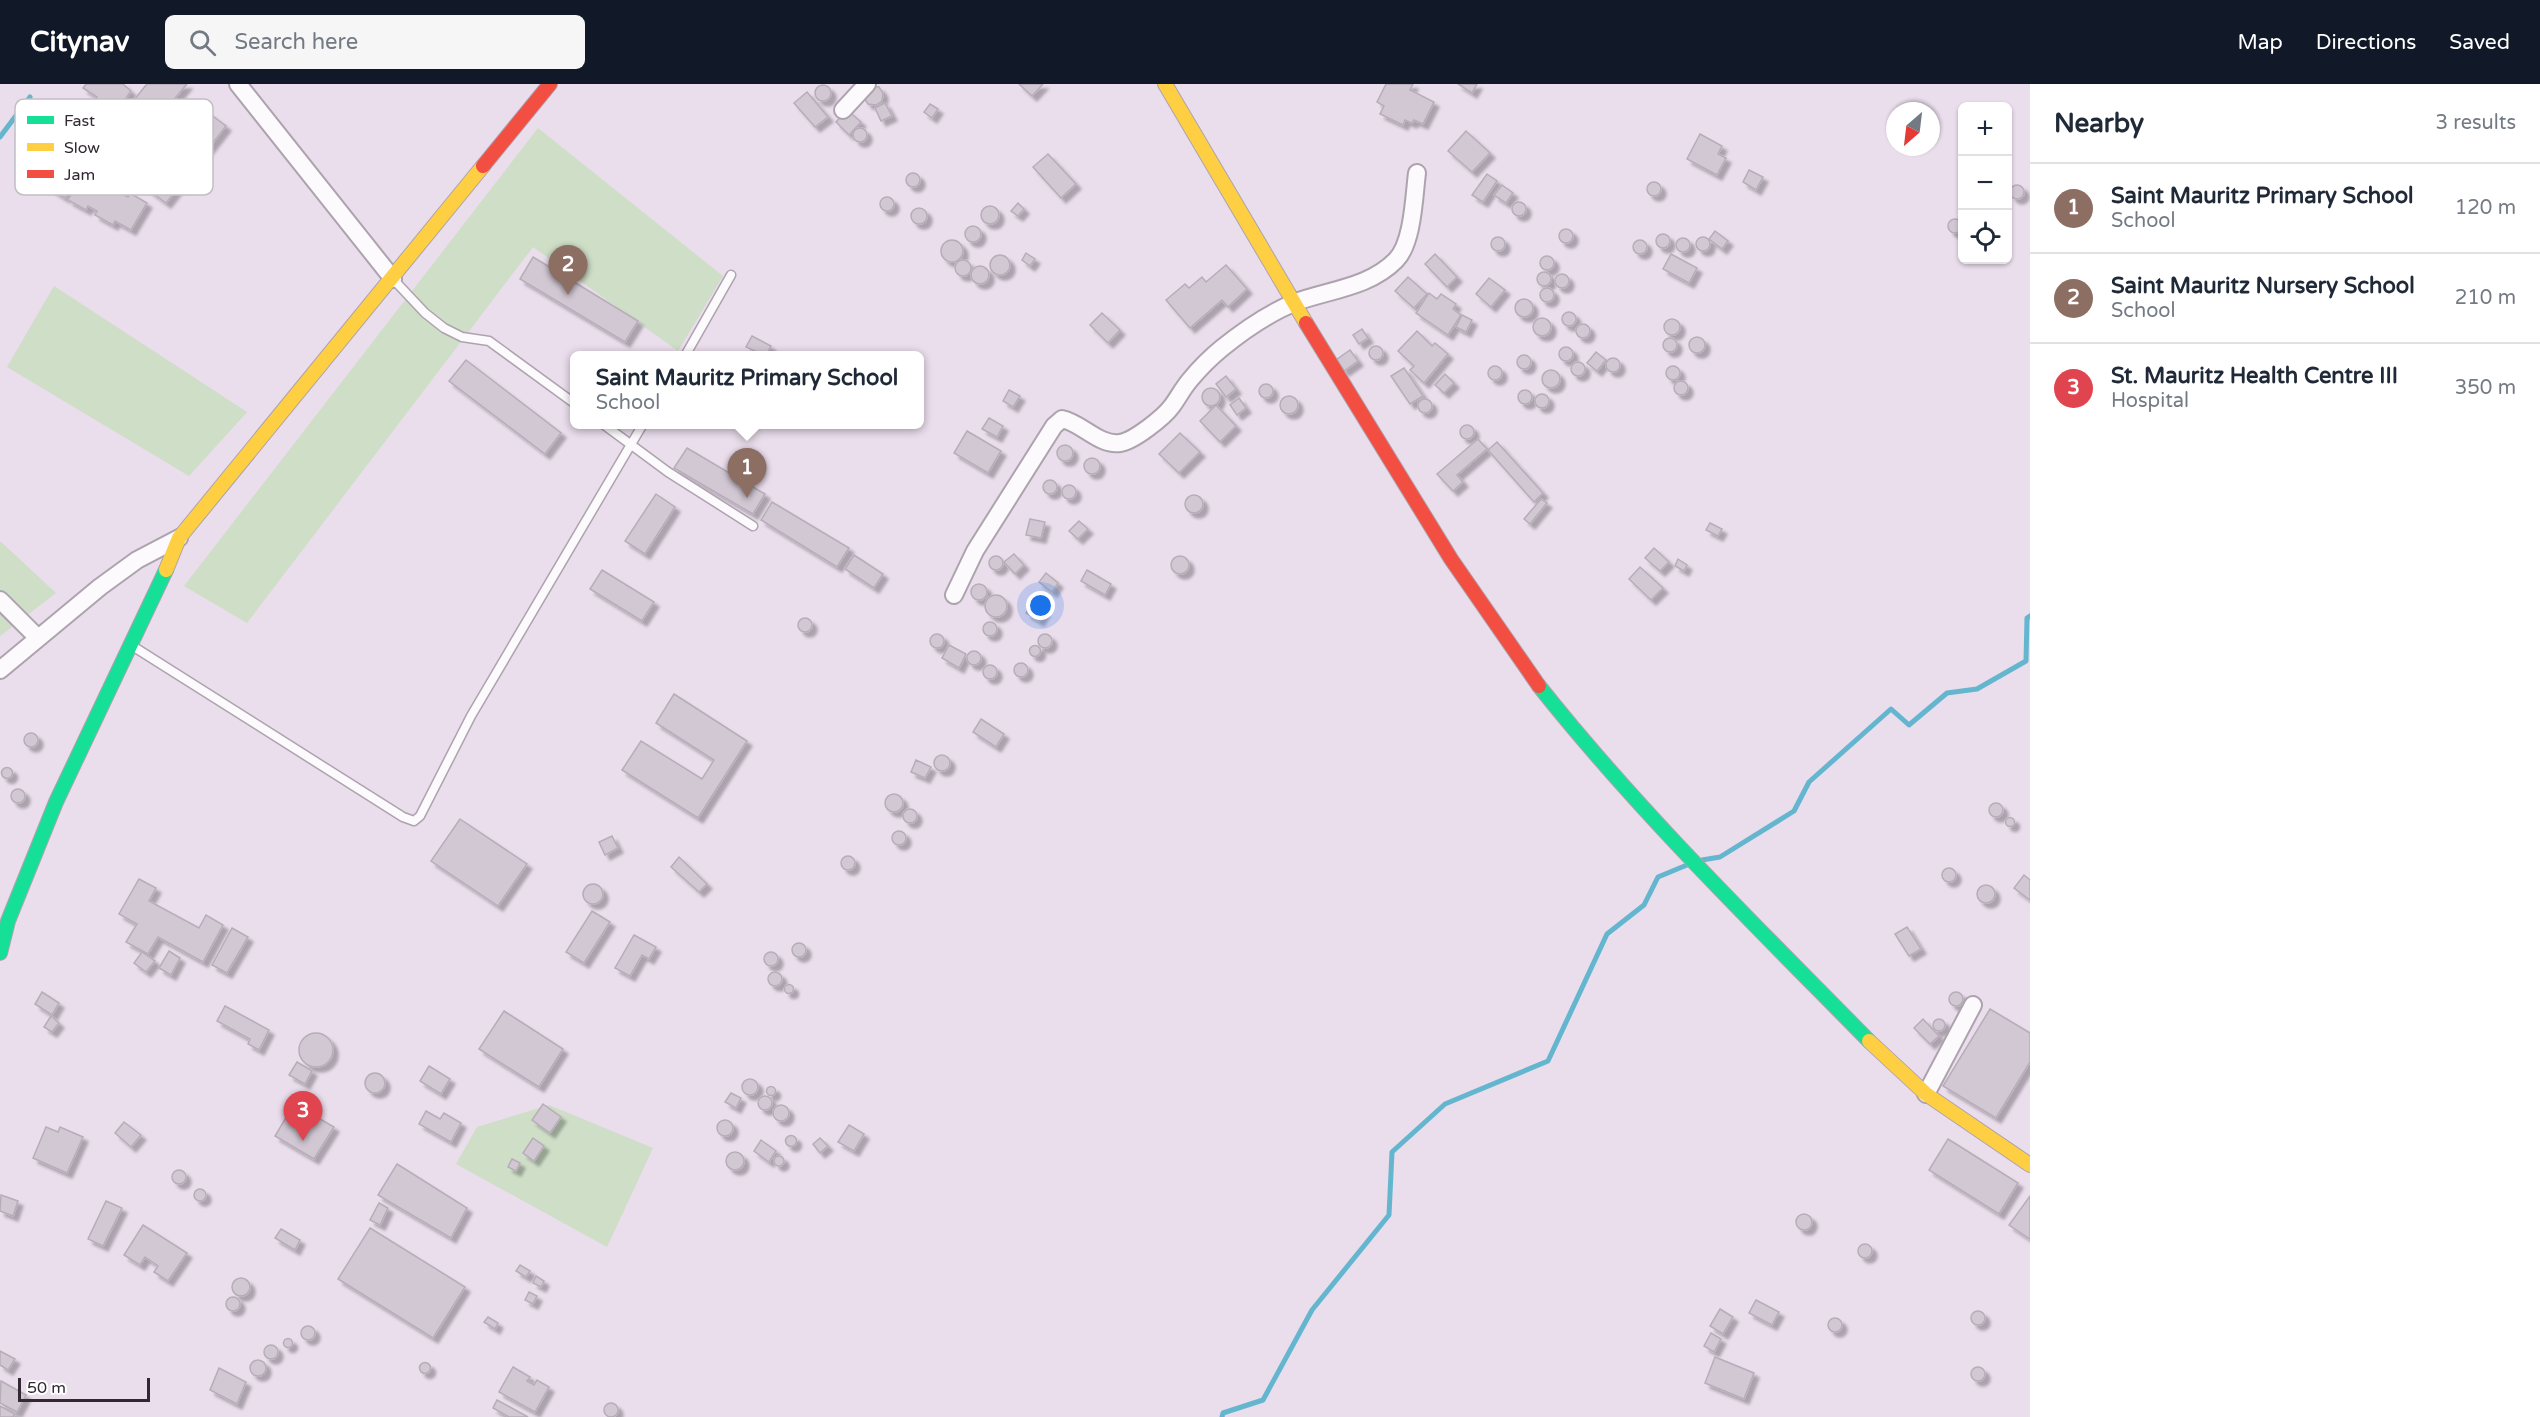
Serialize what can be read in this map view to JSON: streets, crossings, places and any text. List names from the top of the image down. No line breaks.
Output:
{"legend":["Fast","Slow","Jam"],"scale_bar":"50 m","north":"bottom left","page":{"header":"Citynav","search":"Search here","nav":["Map","Directions","Saved"],"heading":["Nearby","3 results"],"map_buttons":["+","−"],"list":[{"mark":"1","name":"Saint Mauritz Primary School","note":"School","value":"120 m"},{"mark":"2","name":"Saint Mauritz Nursery School","note":"School","value":"210 m"},{"mark":"3","name":"St. Mauritz Health Centre III","note":"Hospital","value":"350 m"}],"pins":["2","1","3"],"popup":["Saint Mauritz Primary School","School"],"scale":"50 m"}}
